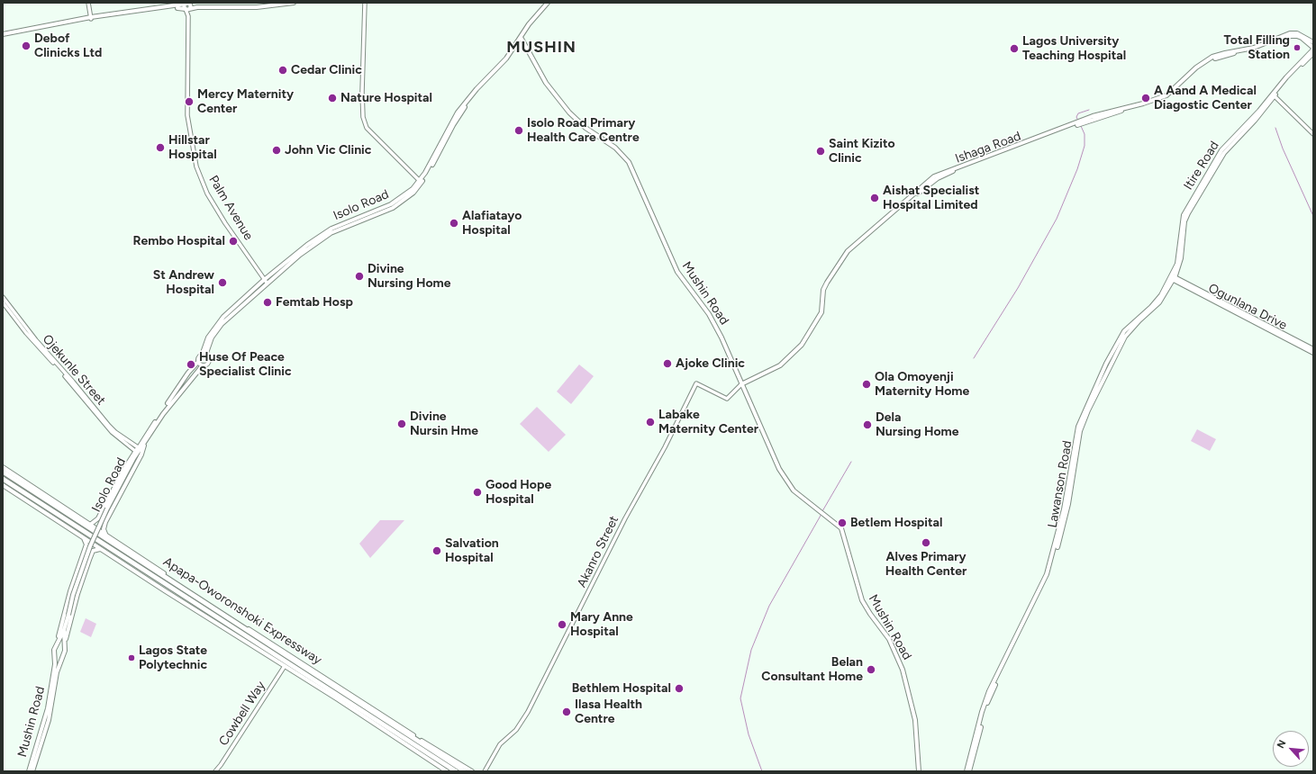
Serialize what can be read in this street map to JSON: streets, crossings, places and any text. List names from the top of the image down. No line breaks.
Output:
{"streets":{"highway":["Apapa-Oworonshoki Expressway"],"main road":["Ishaga Road","Itire Road","Isolo Road","Mushin Road","Ogunlana Drive","Lawanson Road"],"street":["Palm Avenue","Ojekunle Street","Akanro Street","Cowbell Way"]},"crossings":[["Ishaga Road","Itire Road"],["Ishaga Road","Mushin Road"],["Ishaga Road","Akanro Street"],["Itire Road","Ogunlana Drive"],["Itire Road","Lawanson Road"],["Isolo Road","Palm Avenue"],["Isolo Road","Mushin Road"],["Mushin Road","Akanro Street"],["Ogunlana Drive","Lawanson Road"],["Apapa-Oworonshoki Expressway","Cowbell Way"]],"districts":["MUSHIN"],"places":["Debof Clinicks Ltd","Total Filling Station","Lagos University Teaching Hospital","Cedar Clinic","Nature Hospital","A Aand A Medical Diagostic Center","Mercy Maternity Center","Isolo Road Primary Health Care Centre","Hillstar Hospital","John Vic Clinic","Saint Kizito Clinic","Aishat Specialist Hospital Limited","Alafiatayo Hospital","Rembo Hospital","Divine Nursing Home","St Andrew Hospital","Femtab Hosp","Ajoke Clinic","Huse Of Peace Specialist Clinic","Ola Omoyenji Maternity Home","Labake Maternity Center","Divine Nursin Hme","Dela Nursing Home","Good Hope Hospital","Betlem Hospital","Alves Primary Health Center","Salvation Hospital","Mary Anne Hospital","Lagos State Polytechnic","Belan Consultant Home","Bethlem Hospital","Ilasa Health Centre"],"north":"top left"}
